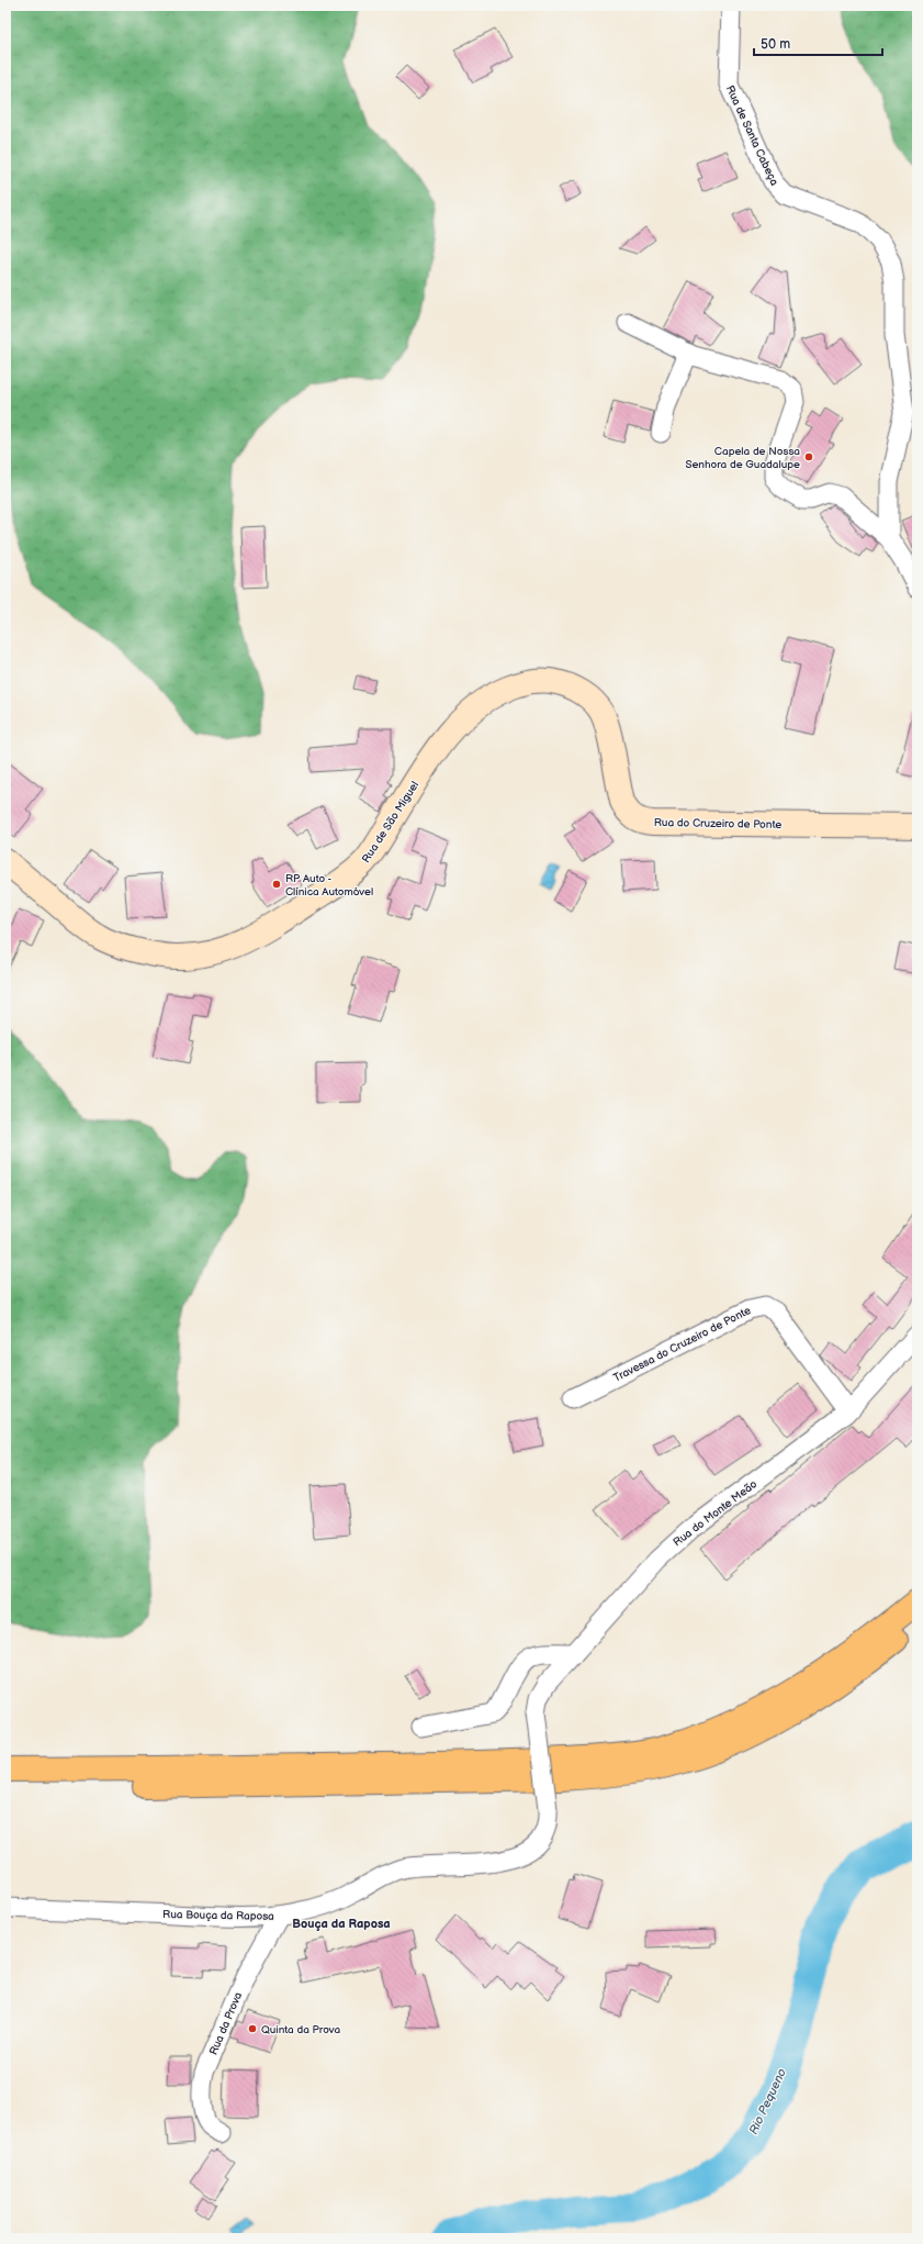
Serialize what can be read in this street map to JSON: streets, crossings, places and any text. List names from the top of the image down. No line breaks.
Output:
{"streets":{"street":["Rua de Santa Cabeça","Rua de São Miguel","Rua do Cruzeiro de Ponte","Travessa do Cruzeiro de Ponte","Rua do Monte Meão","Rua Bouça da Raposa","Rua da Prova"]},"crossings":[["Rua de São Miguel","Rua do Cruzeiro de Ponte"],["Travessa do Cruzeiro de Ponte","Rua do Monte Meão"],["Rua do Monte Meão","Rua Bouça da Raposa"],["Rua Bouça da Raposa","Rua da Prova"]],"districts":["Bouça da Raposa"],"water":["Rio Pequeno"],"places":["Capela de Nossa Senhora de Guadalupe","RP Auto - Clínica Automóvel","Quinta da Prova"],"scale_bar":"50 m"}
